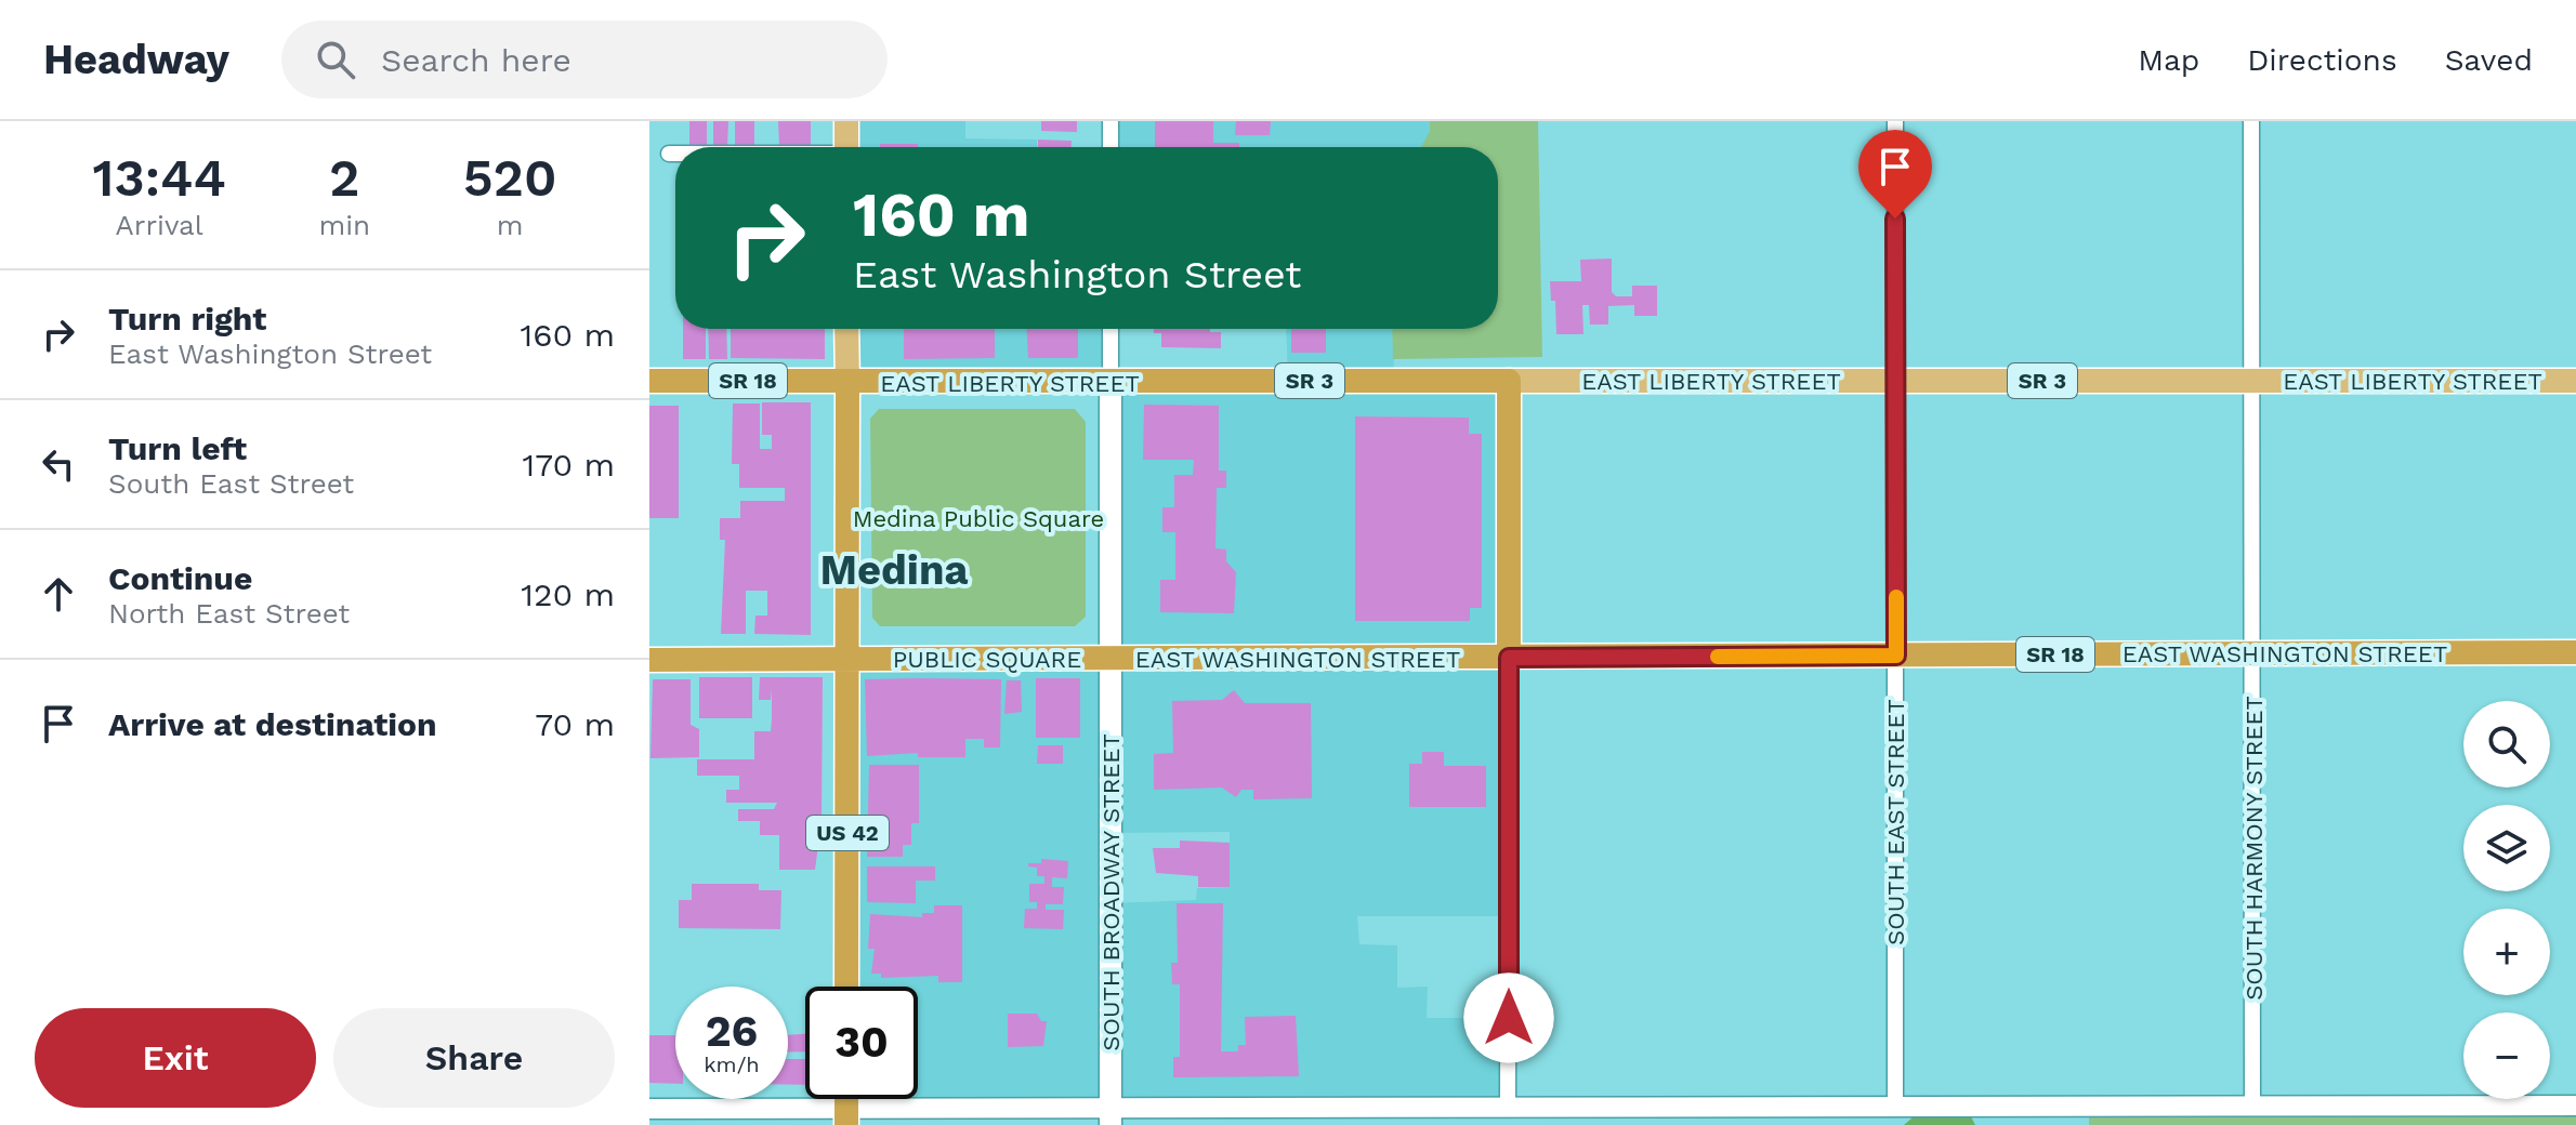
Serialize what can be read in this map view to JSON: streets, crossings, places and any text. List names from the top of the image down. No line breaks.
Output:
{"streets":{"highway":["SR 18","SR 3","EAST LIBERTY STREET","EAST WASHINGTON STREET","PUBLIC SQUARE","US 42"],"main road":["SOUTH BROADWAY STREET"],"street":["SOUTH EAST STREET","SOUTH HARMONY STREET"]},"crossings":[["SR 18","EAST LIBERTY STREET"],["SR 18","US 42"],["EAST LIBERTY STREET","PUBLIC SQUARE"],["EAST LIBERTY STREET","SOUTH EAST STREET"],["EAST LIBERTY STREET","US 42"],["EAST LIBERTY STREET","SOUTH HARMONY STREET"],["EAST WASHINGTON STREET","PUBLIC SQUARE"],["EAST WASHINGTON STREET","SOUTH EAST STREET"],["EAST WASHINGTON STREET","SOUTH HARMONY STREET"],["EAST WASHINGTON STREET","SOUTH BROADWAY STREET"],["PUBLIC SQUARE","US 42"],["PUBLIC SQUARE","SOUTH BROADWAY STREET"]],"districts":["Medina"],"parks":["Medina Public Square"],"page":{"header":"Headway","search":"Search here","nav":["Map","Directions","Saved"],"eta":["13:44","Arrival","2","min","520","m"],"turn":["160 m","East Washington Street"],"list":[{"name":"Turn right","note":"East Washington Street","value":"160 m"},{"name":"Turn left","note":"South East Street","value":"170 m"},{"name":"Continue","note":"North East Street","value":"120 m"},{"name":"Arrive at destination","value":"70 m"}],"map_buttons":["+","−"],"speed":"26 km/h","limit":"30","buttons":["Exit","Share"]}}
